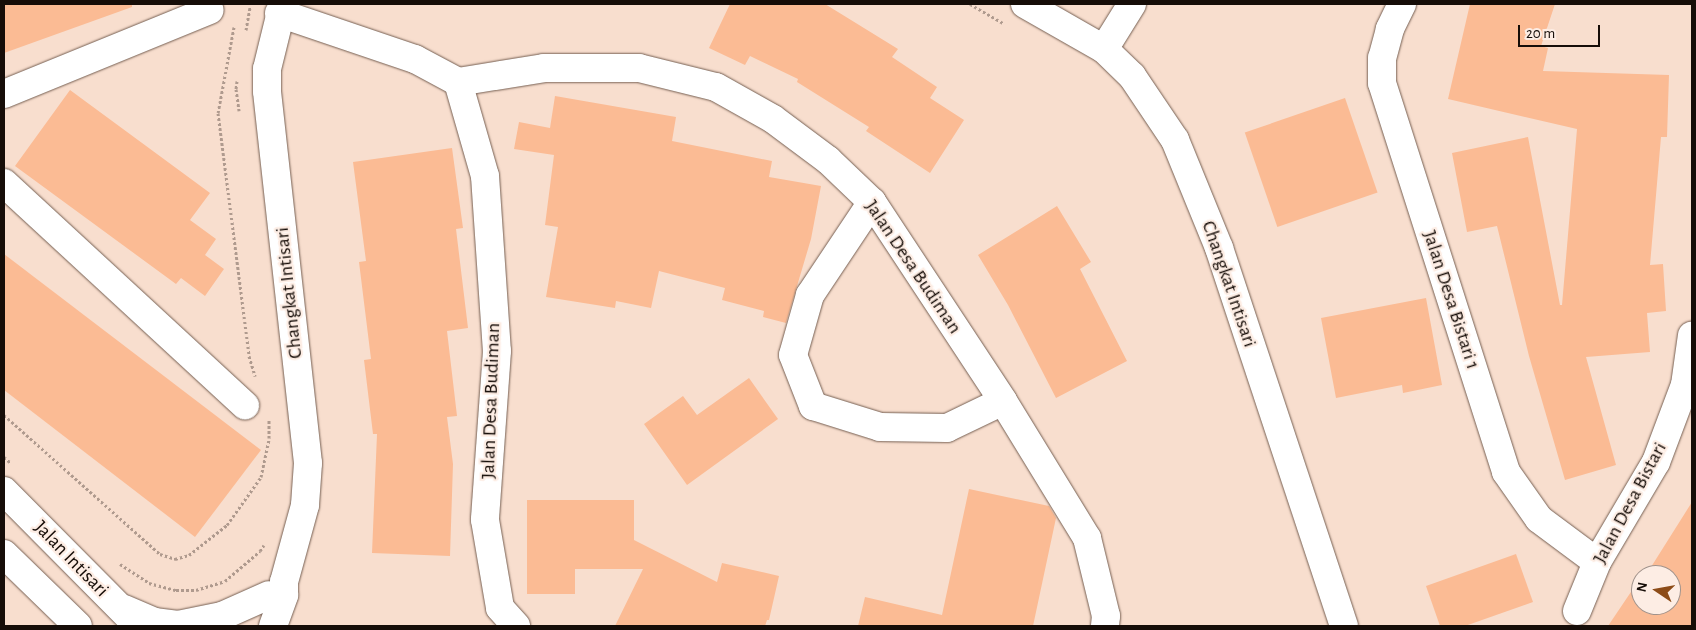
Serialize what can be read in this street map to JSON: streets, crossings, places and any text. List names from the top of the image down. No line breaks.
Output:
{"streets":{"street":["Jalan Desa Budiman","Changkat Intisari","Jalan Desa Bistari 1","Jalan Desa Bistari","Jalan Intisari"]},"crossings":[["Jalan Desa Bistari 1","Jalan Desa Bistari"]],"scale_bar":"20 m","north":"left"}
